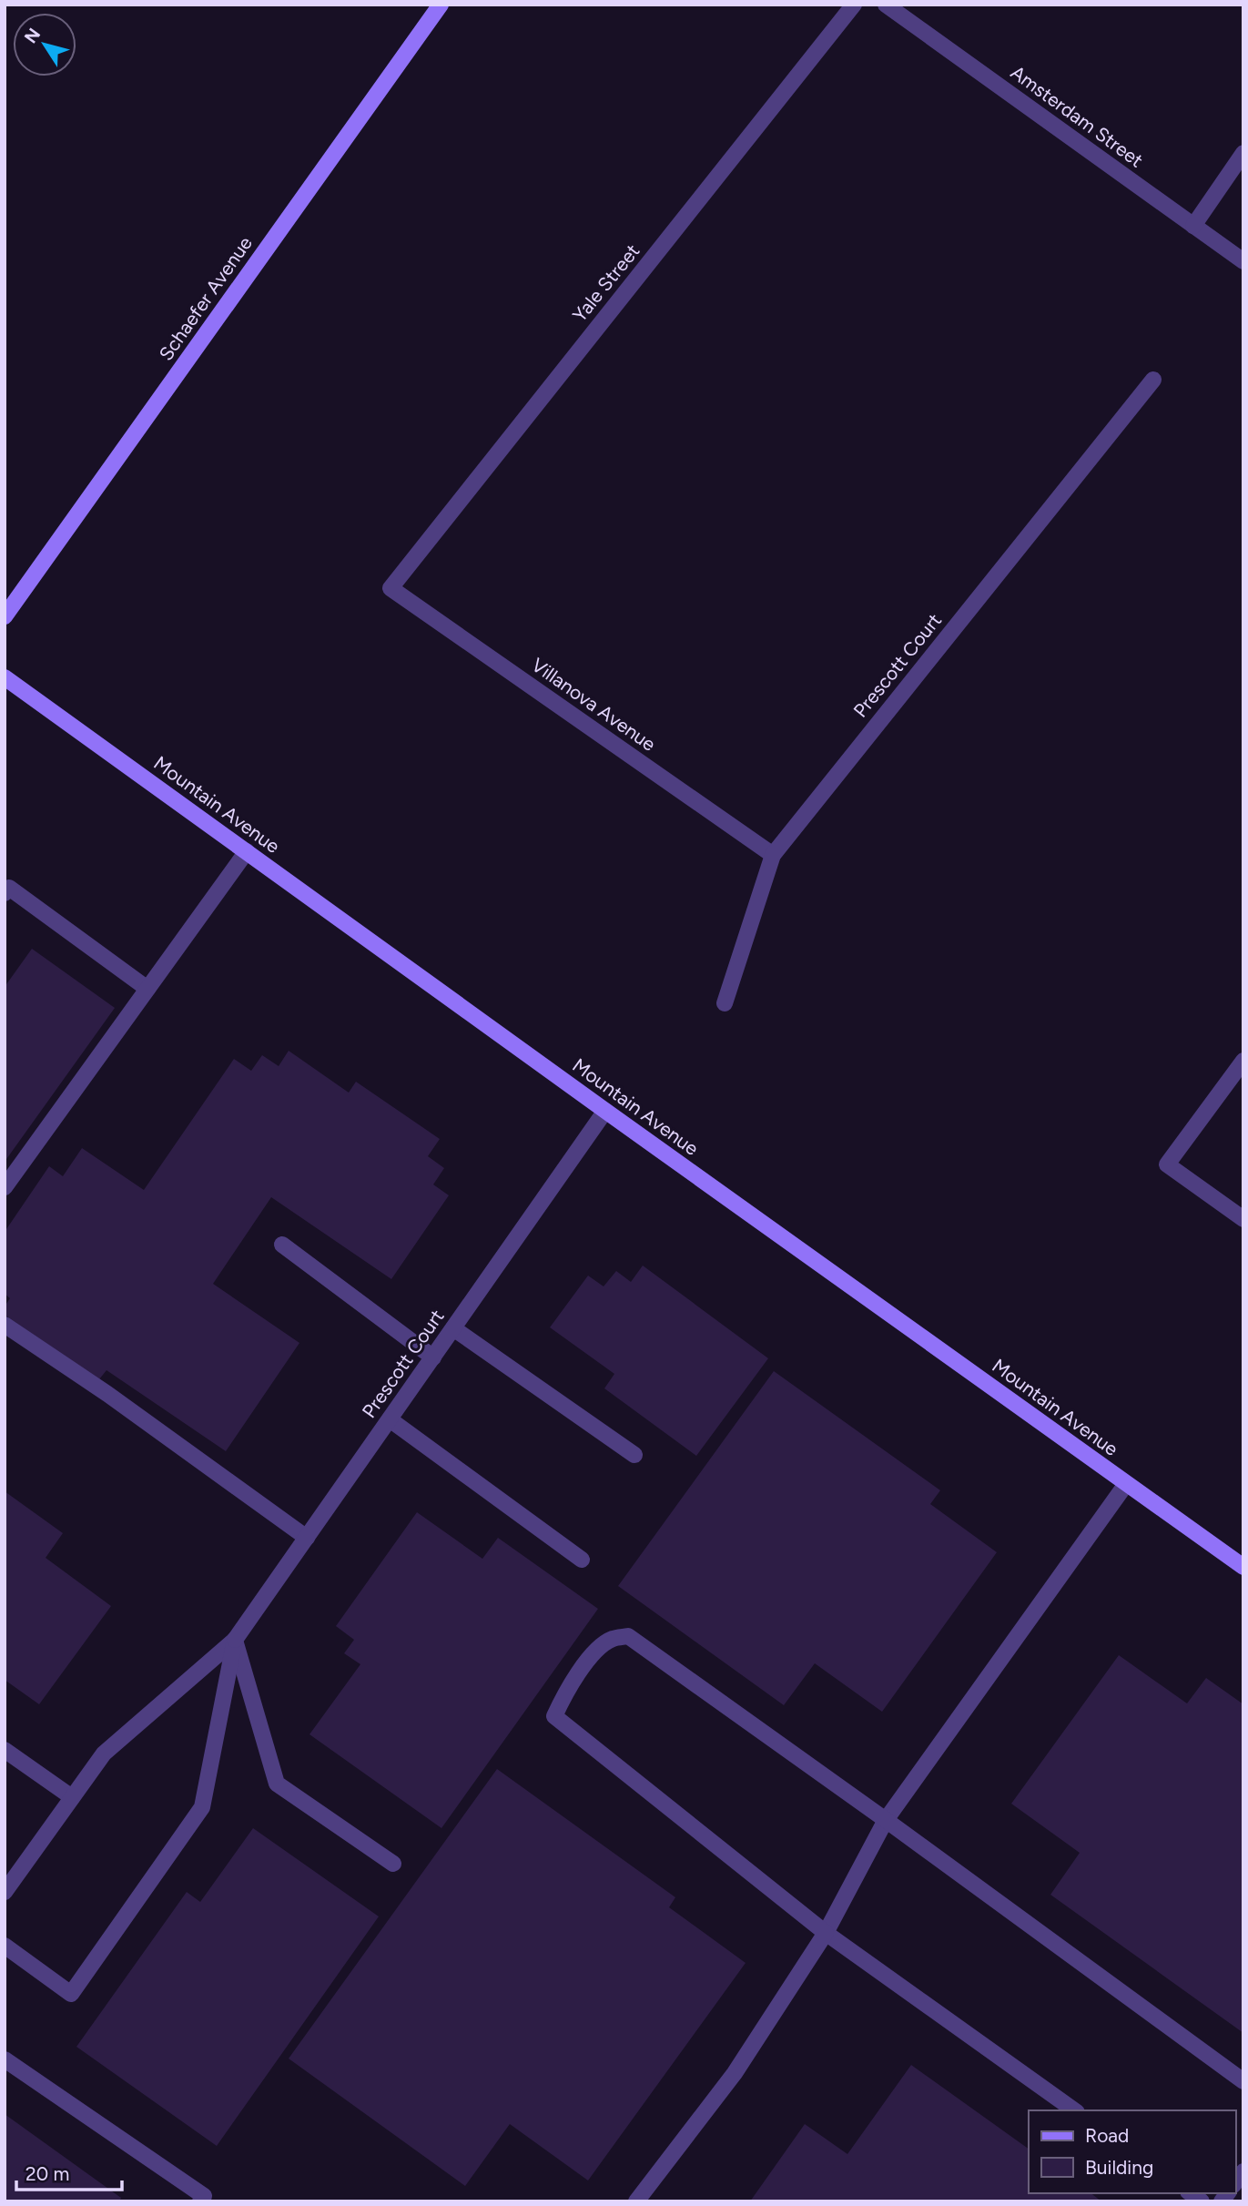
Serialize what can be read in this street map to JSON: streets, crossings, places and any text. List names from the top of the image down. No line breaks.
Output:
{"streets":{"main road":["Schaefer Avenue","Mountain Avenue"],"street":["Amsterdam Street","Yale Street","Prescott Court","Villanova Avenue"]},"crossings":[["Yale Street","Villanova Avenue"],["Prescott Court","Villanova Avenue"],["Prescott Court","Mountain Avenue"]],"legend":["Road","Building"],"scale_bar":"20 m","north":"top left"}
